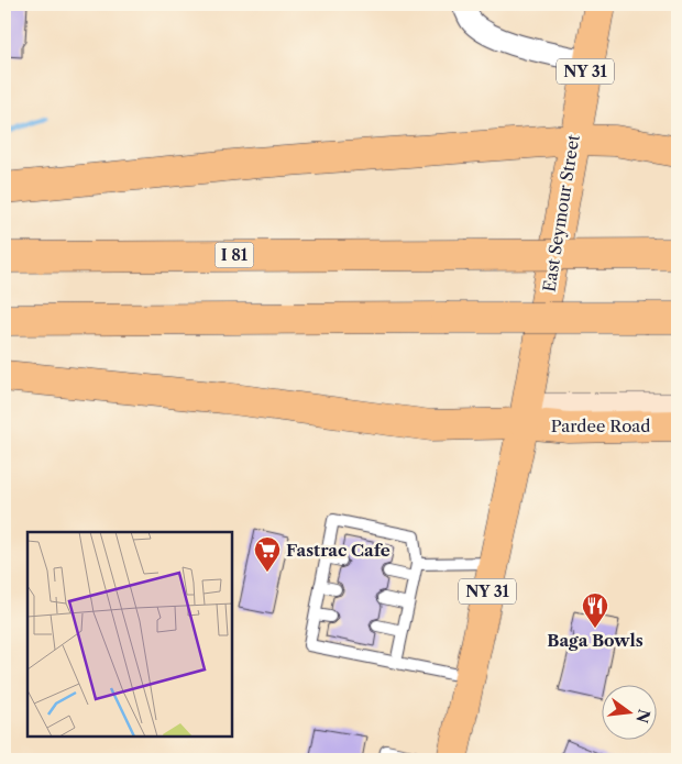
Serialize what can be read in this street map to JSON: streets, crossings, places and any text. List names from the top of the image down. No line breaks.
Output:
{"streets":{"main road":["NY 31","East Seymour Street","I 81","Pardee Road"]},"crossings":[["NY 31","East Seymour Street"],["NY 31","Pardee Road"],["East Seymour Street","Pardee Road"]],"places":{"supermarket":["Fastrac Cafe"],"restaurant":["Baga Bowls"]},"north":"right"}
